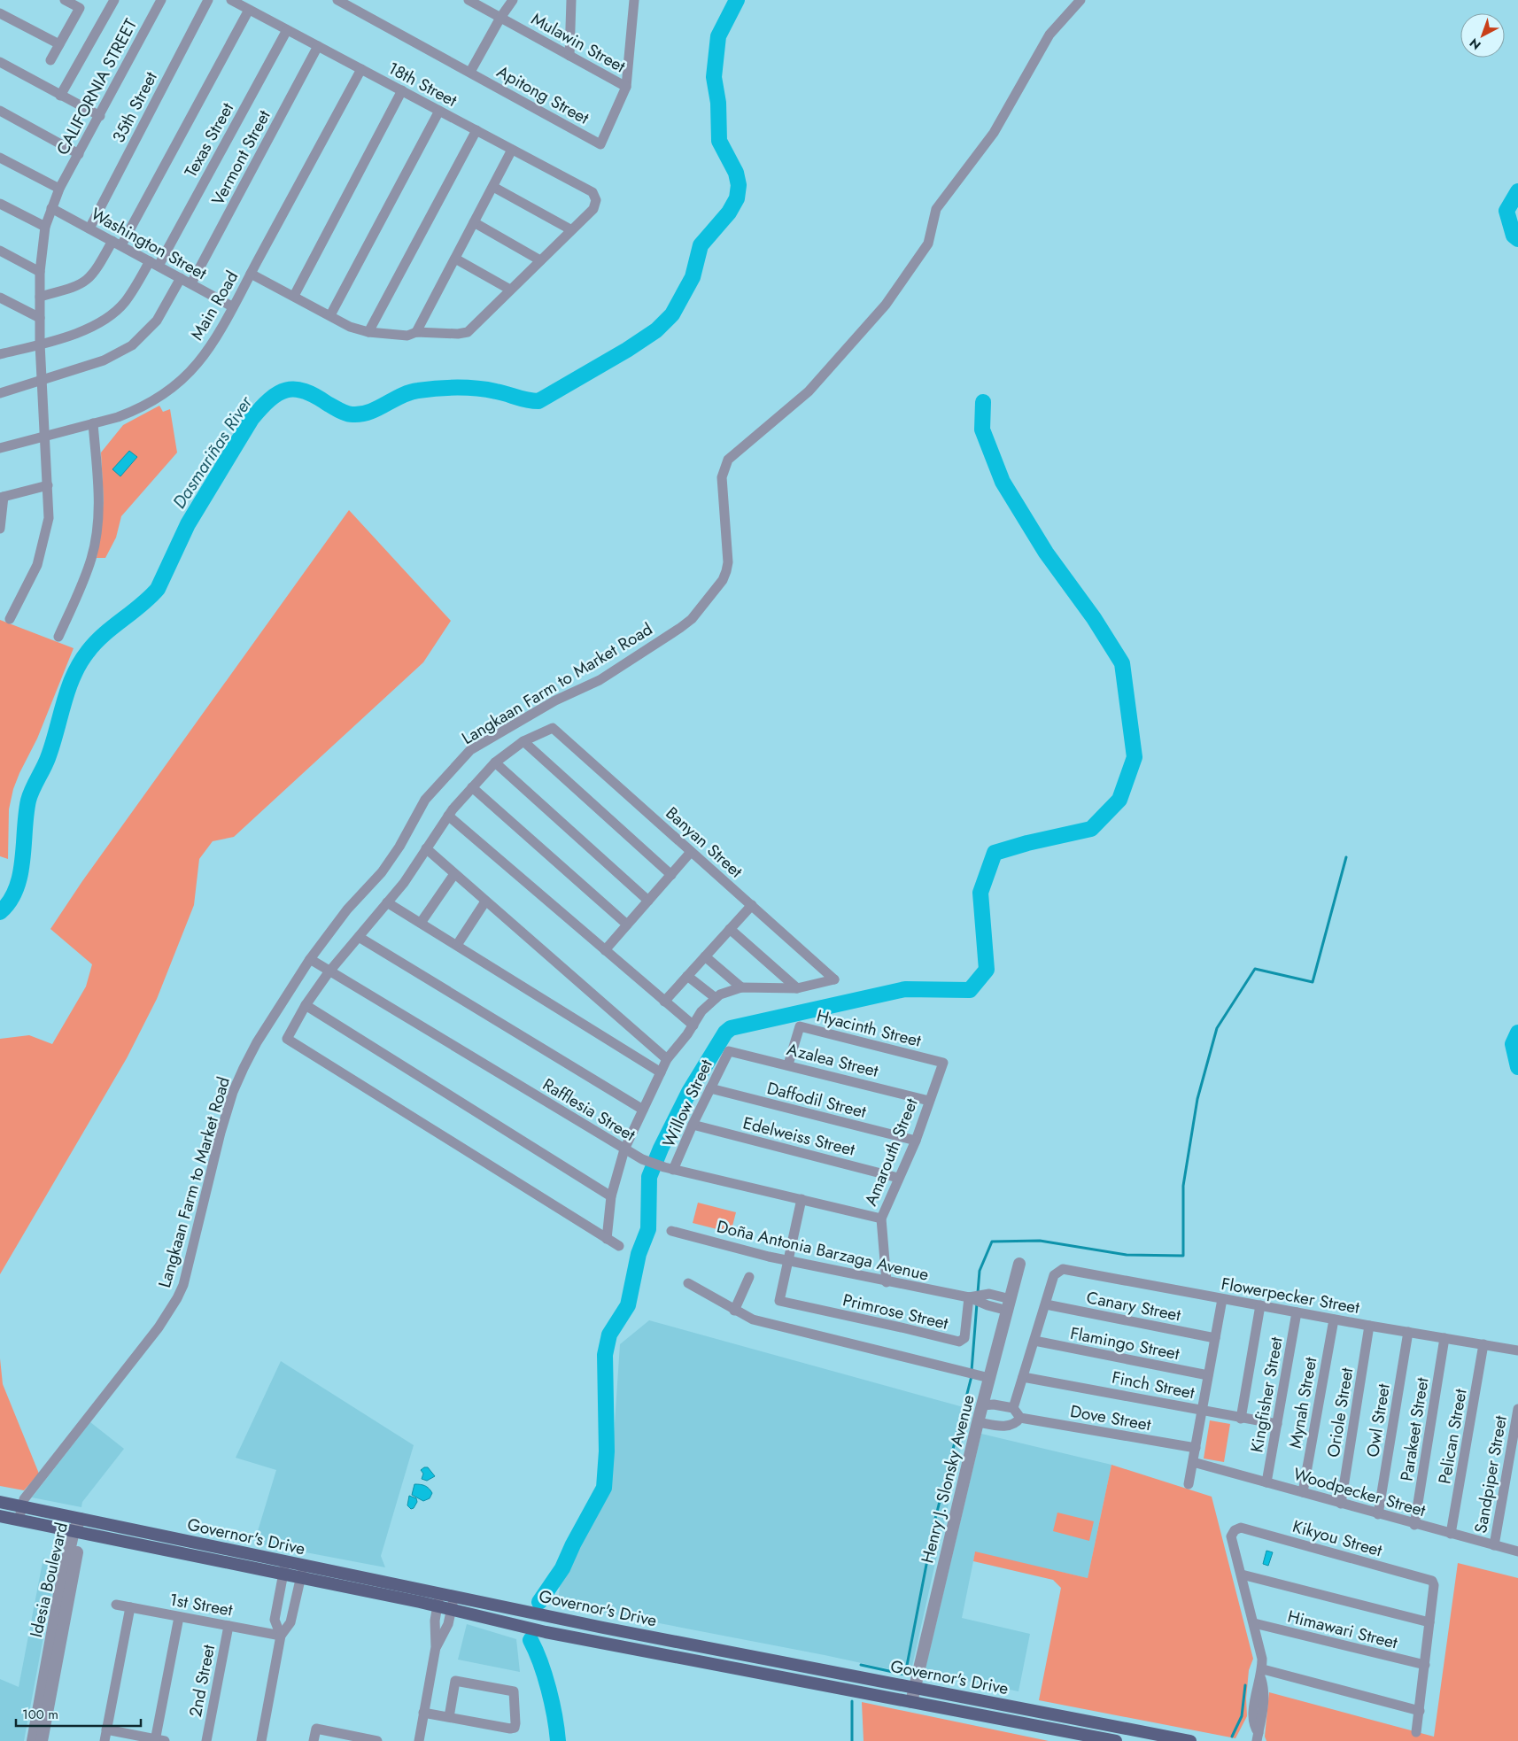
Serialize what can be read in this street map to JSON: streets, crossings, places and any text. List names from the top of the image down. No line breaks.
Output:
{"streets":{"main road":["Governor's Drive"],"street":["Mulawin Street","18th Street","CALIFORNIA STREET","Apitong Street","35th Street","Texas Street","Vermont Street","Washington Street","Main Road","Langkaan Farm to Market Road","Banyan Street","Hyacinth Street","Azalea Street","Daffodil Street","Willow Street","Rafflesia Street","Edelweiss Street","Amarouth Street","Doña Antonia Barzaga Avenue","Flowerpecker Street","Canary Street","Primrose Street","Flamingo Street","Finch Street","Kingfisher Street","Mynah Street","Oriole Street","Dove Street","Owl Street","Parakeet Street","Pelican Street","Sandpiper Street","Henry J. Slonsky Avenue","Woodpecker Street","Kikyou Street","Idesia Boulevard","1st Street","Himawari Street","2nd Street"]},"crossings":[["Mulawin Street","Apitong Street"],["18th Street","Texas Street"],["18th Street","Vermont Street"],["18th Street","Main Road"],["CALIFORNIA STREET","Washington Street"],["35th Street","Washington Street"],["Texas Street","Washington Street"],["Vermont Street","Washington Street"],["Washington Street","Main Road"],["Langkaan Farm to Market Road","Rafflesia Street"],["Langkaan Farm to Market Road","Governor's Drive"],["Hyacinth Street","Azalea Street"],["Hyacinth Street","Amarouth Street"],["Azalea Street","Willow Street"],["Azalea Street","Amarouth Street"],["Daffodil Street","Willow Street"],["Daffodil Street","Amarouth Street"],["Willow Street","Rafflesia Street"],["Willow Street","Edelweiss Street"],["Rafflesia Street","Amarouth Street"],["Edelweiss Street","Amarouth Street"],["Amarouth Street","Doña Antonia Barzaga Avenue"],["Doña Antonia Barzaga Avenue","Primrose Street"],["Doña Antonia Barzaga Avenue","Henry J. Slonsky Avenue"],["Flowerpecker Street","Canary Street"],["Flowerpecker Street","Kingfisher Street"],["Flowerpecker Street","Mynah Street"],["Flowerpecker Street","Oriole Street"],["Flowerpecker Street","Owl Street"],["Flowerpecker Street","Parakeet Street"],["Flowerpecker Street","Pelican Street"],["Finch Street","Kingfisher Street"],["Kingfisher Street","Woodpecker Street"],["Mynah Street","Woodpecker Street"],["Oriole Street","Woodpecker Street"],["Owl Street","Woodpecker Street"],["Parakeet Street","Woodpecker Street"],["Pelican Street","Woodpecker Street"],["Sandpiper Street","Woodpecker Street"],["Henry J. Slonsky Avenue","Governor's Drive"],["Governor's Drive","Idesia Boulevard"],["1st Street","2nd Street"]],"water":["Dasmariñas River"],"scale_bar":"100 m","north":"bottom left"}
